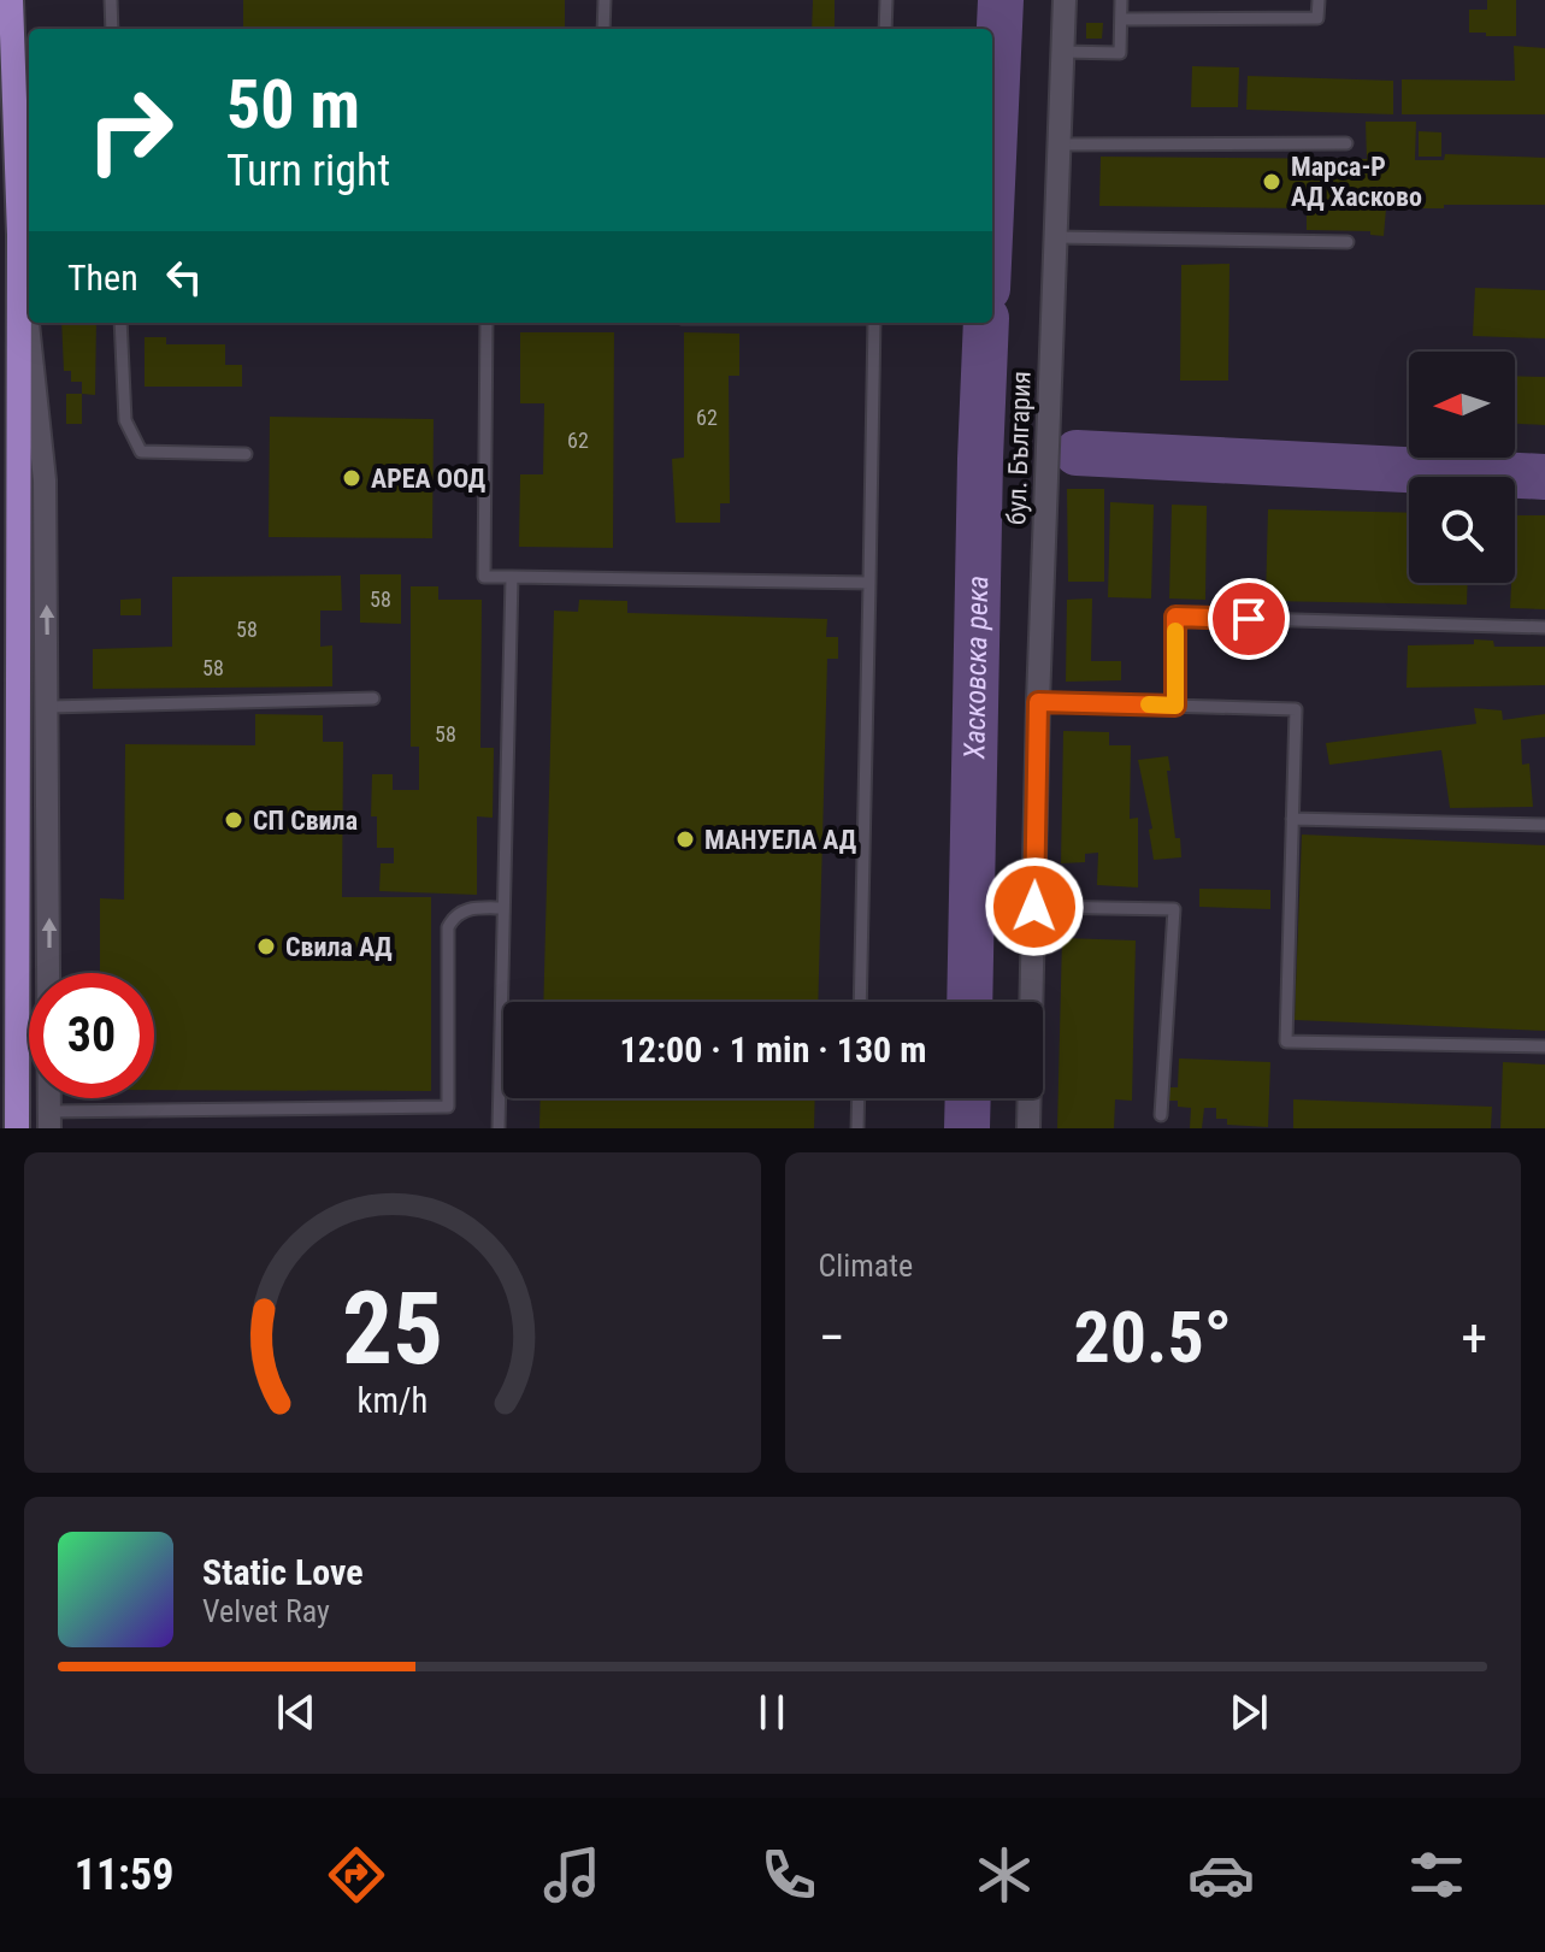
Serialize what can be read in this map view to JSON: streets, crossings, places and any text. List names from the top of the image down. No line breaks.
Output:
{"streets":{"street":["бул. България"]},"water":["Хасковска река"],"places":["Марса-Р АД Хасково","АРЕА ООД","СП Свила","МАНУЕЛА АД","Свила АД"],"house_numbers":["62","62","58","58","58","58"],"north":"left","page":{"turn":["50 m","Turn right"],"then":"Then","limit":"30","trip":"12:00 · 1 min · 130 m","tile":"Climate","heat":["−","20.5°","+"],"song":["Static Love","Velvet Ray"],"tabs":"11:59","gauge":["25","km/h"]}}
